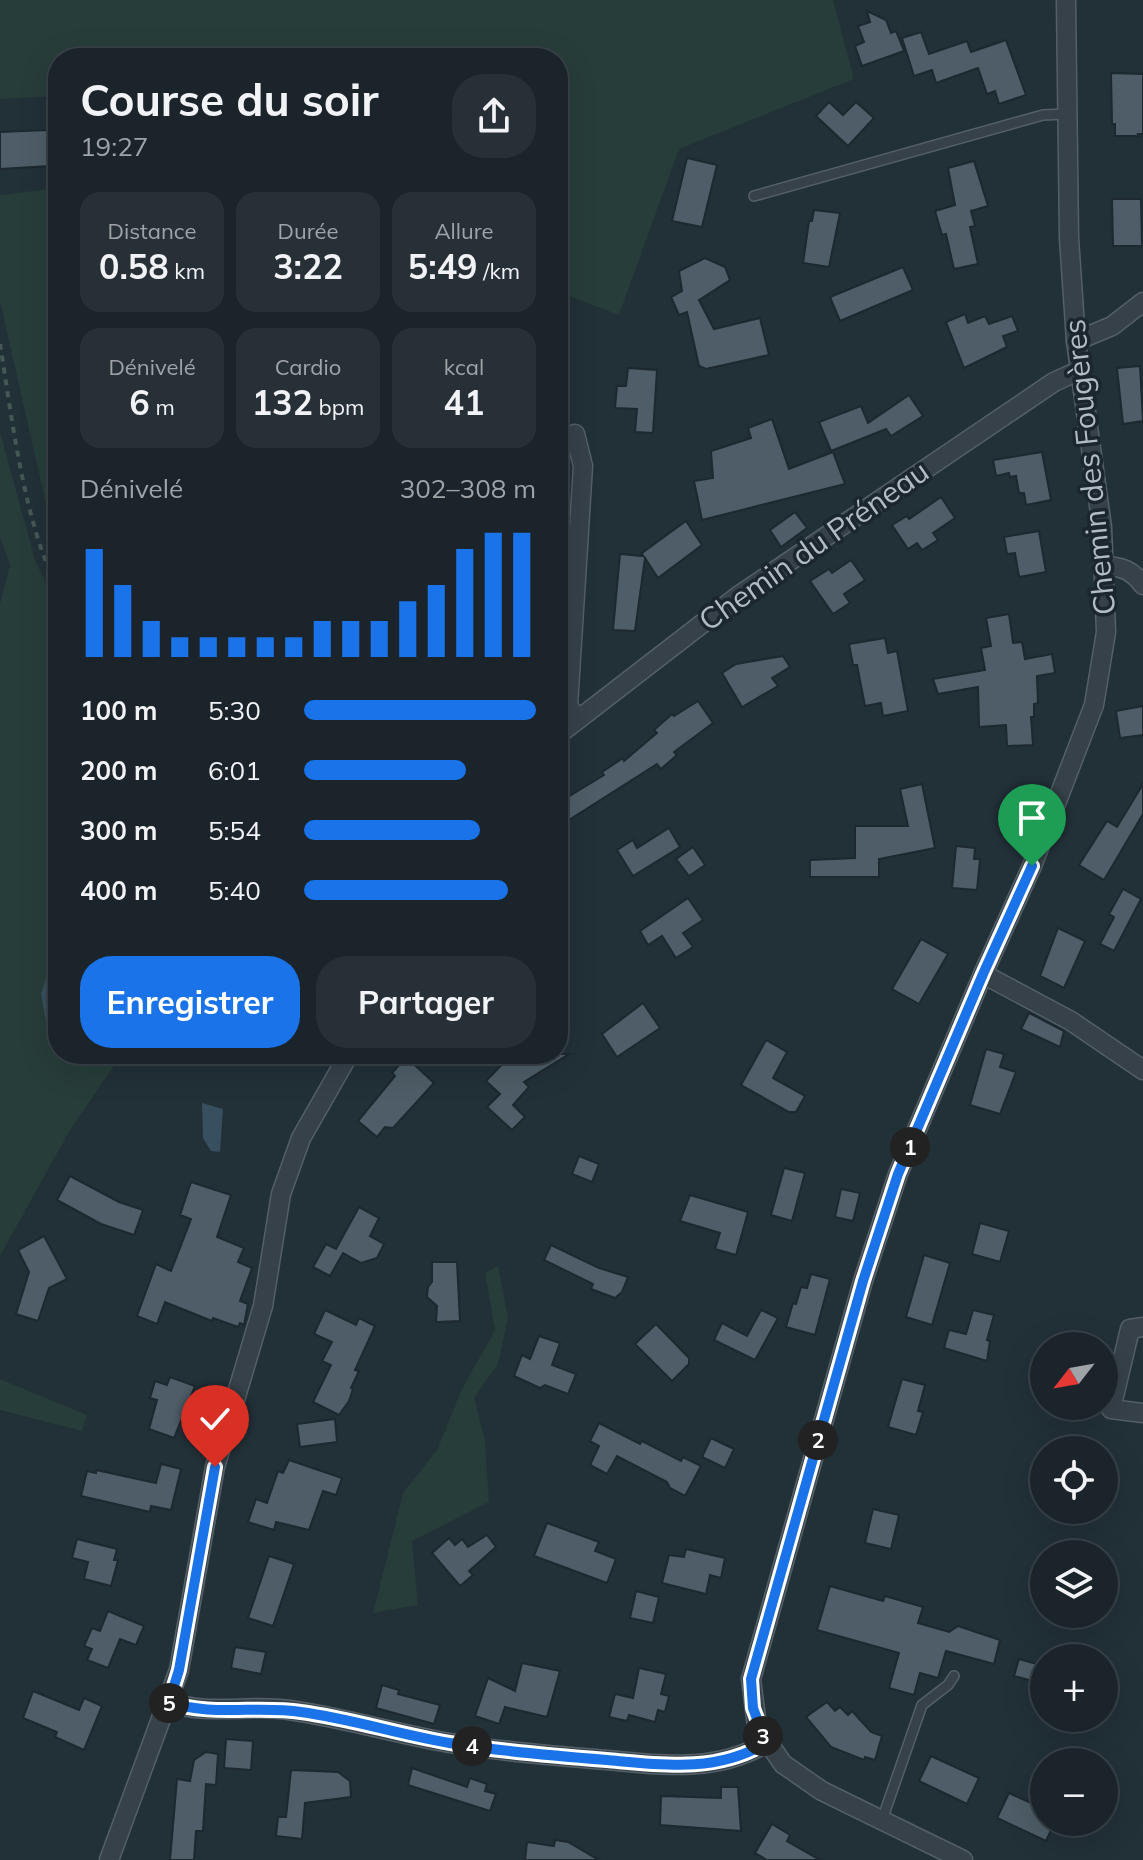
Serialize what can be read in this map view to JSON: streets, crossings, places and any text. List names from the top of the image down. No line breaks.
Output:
{"streets":{"street":["Chemin des Fougères","Chemin du Préneau"]},"crossings":[["Chemin des Fougères","Chemin du Préneau"]],"north":"bottom left","page":{"heading":["Course du soir","19:27"],"stats":[["Distance","0.58 km"],["Durée","3:22"],["Allure","5:49 /km"],["Dénivelé","6 m"],["Cardio","132 bpm"],["kcal","41"]],"chart":["Dénivelé","302–308 m"],"list":[{"name":"100 m","note":"5:30"},{"name":"200 m","note":"6:01"},{"name":"300 m","note":"5:54"},{"name":"400 m","note":"5:40"}],"buttons":["Enregistrer","Partager"],"pins":["1","2","5","3","4"],"map_buttons":["+","−"]}}
